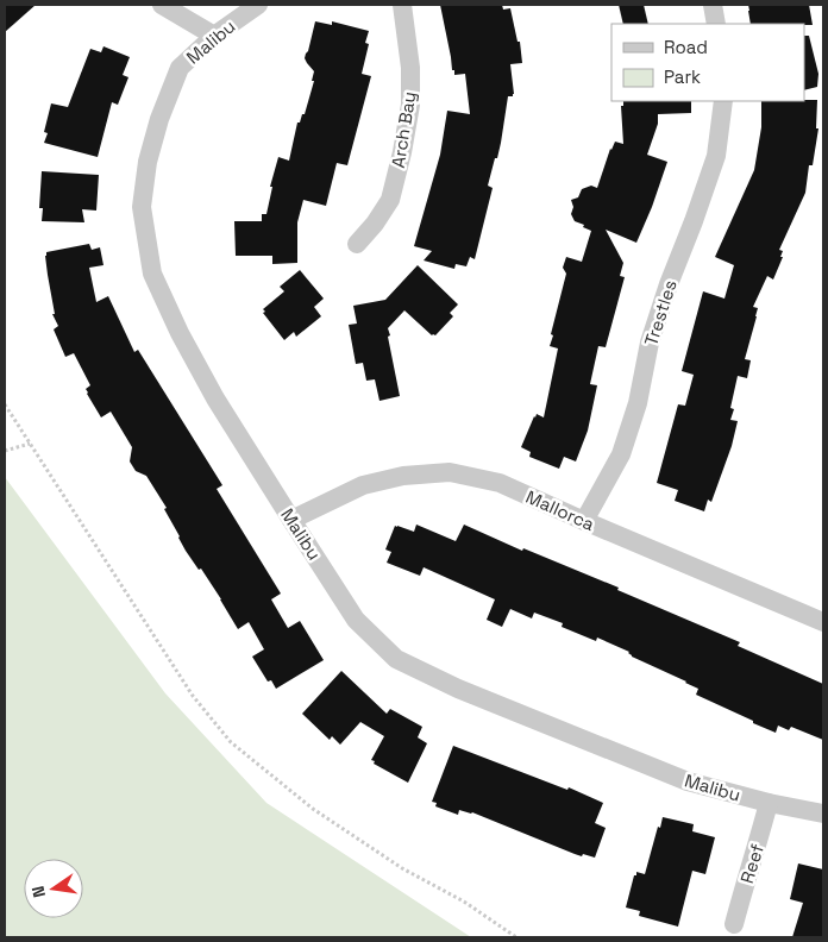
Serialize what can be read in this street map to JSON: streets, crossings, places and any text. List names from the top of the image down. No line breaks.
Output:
{"streets":{"street":["Malibu","Arch Bay","Trestles","Mallorca","Reef"]},"crossings":[["Malibu","Mallorca"],["Malibu","Reef"],["Trestles","Mallorca"]],"legend":["Road","Park"],"north":"left"}
